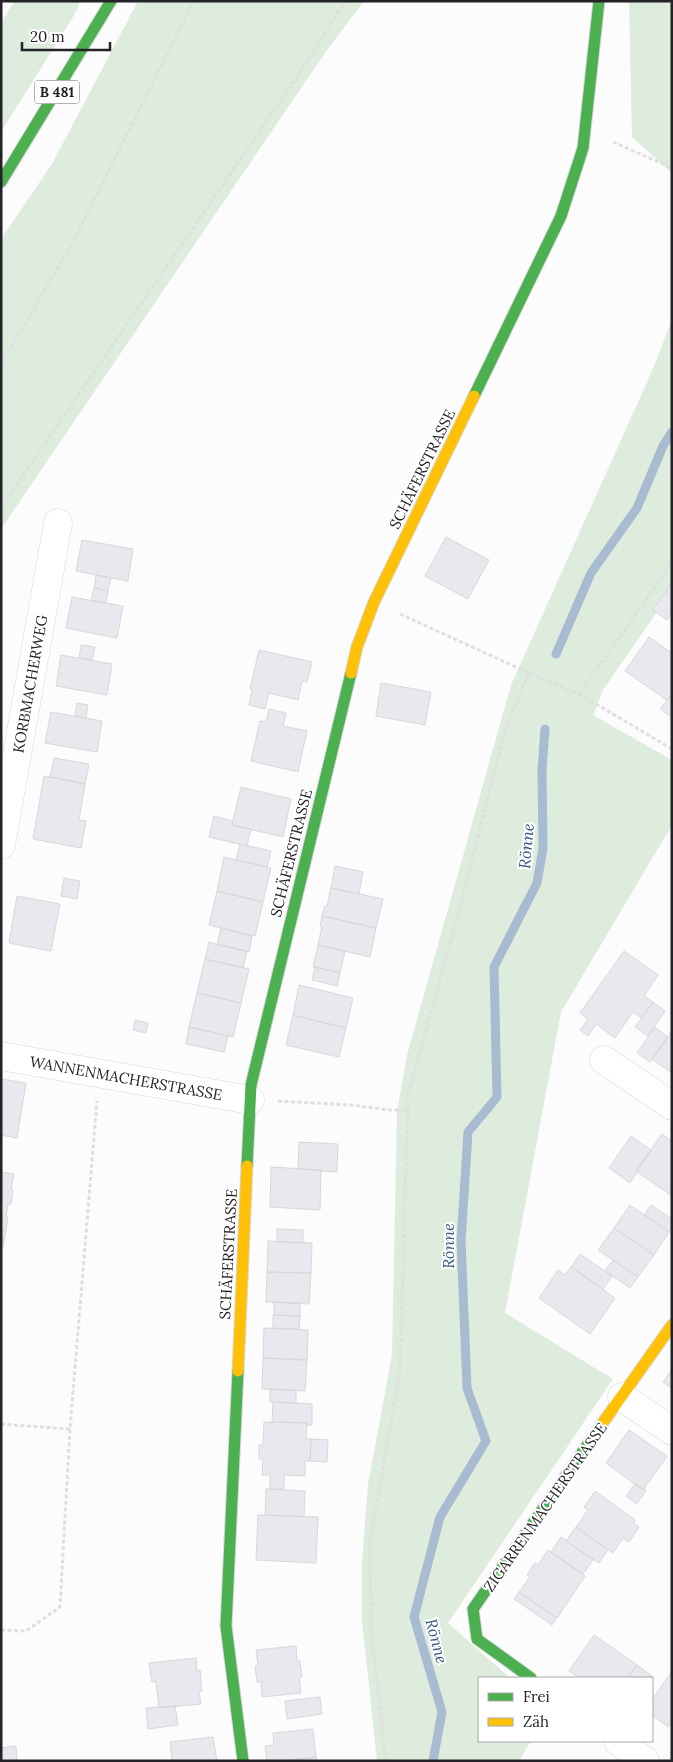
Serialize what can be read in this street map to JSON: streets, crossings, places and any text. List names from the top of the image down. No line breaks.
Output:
{"streets":{"street":["B 481","SCHÄFERSTRASSE","KORBMACHERWEG","WANNENMACHERSTRASSE","ZIGARRENMACHERSTRASSE"]},"crossings":[["SCHÄFERSTRASSE","WANNENMACHERSTRASSE"]],"water":["Rönne"],"legend":["Frei","Zäh"],"scale_bar":"20 m"}
